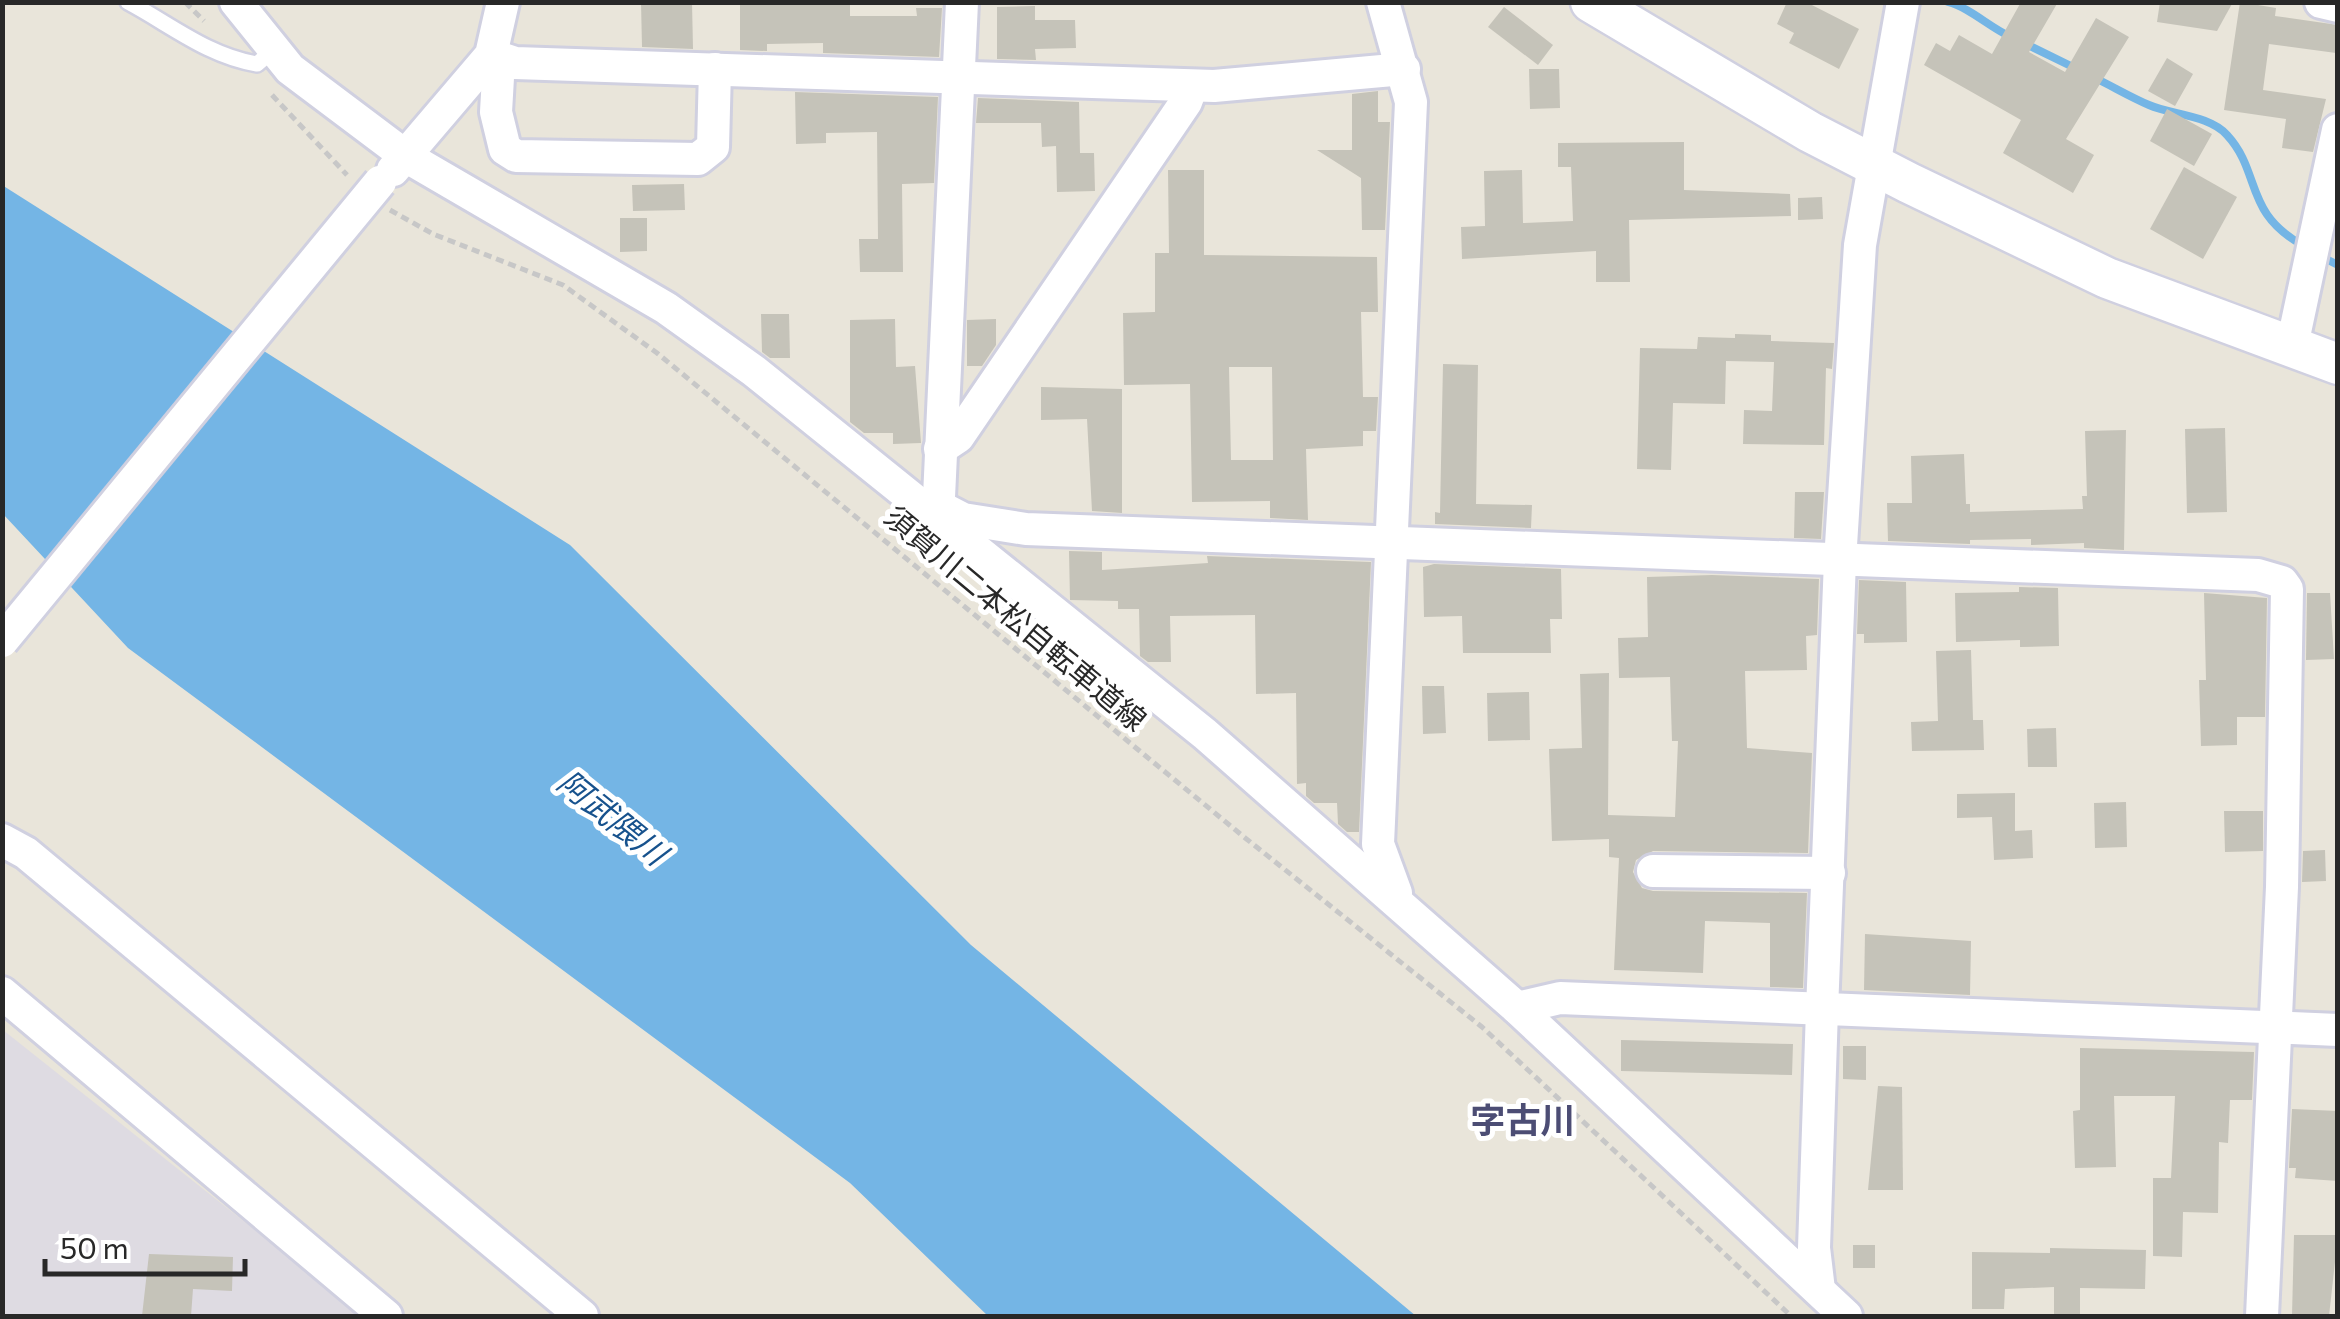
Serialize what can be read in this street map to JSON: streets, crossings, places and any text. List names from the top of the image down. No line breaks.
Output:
{"streets":{"path":["須賀川二本松自転車道線"]},"districts":["字古川"],"water":["阿武隈川"],"scale_bar":"50 m"}
